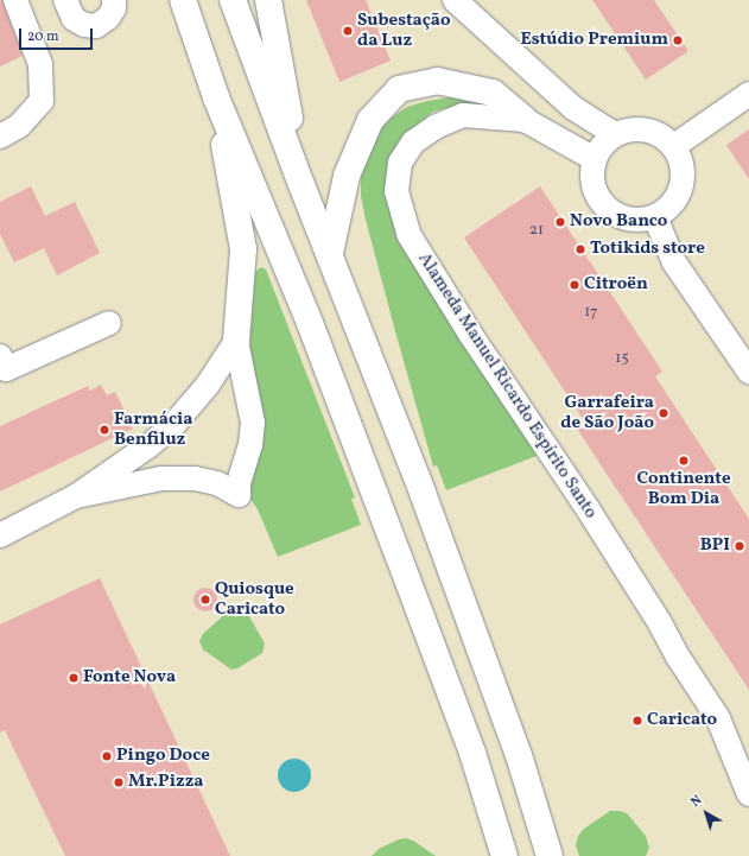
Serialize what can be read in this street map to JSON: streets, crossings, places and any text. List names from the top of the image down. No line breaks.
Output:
{"streets":{"street":["Alameda Manuel Ricardo Espírito Santo"]},"places":["Subestação da Luz","Estúdio Premium","Novo Banco","Totikids store","Citroën","Garrafeira de São João","Farmácia Benfiluz","Continente Bom Dia","BPI","Quiosque Caricato","Fonte Nova","Caricato","Pingo Doce","Mr.Pizza"],"house_numbers":["21","17","15"],"scale_bar":"20 m","north":"top left"}
